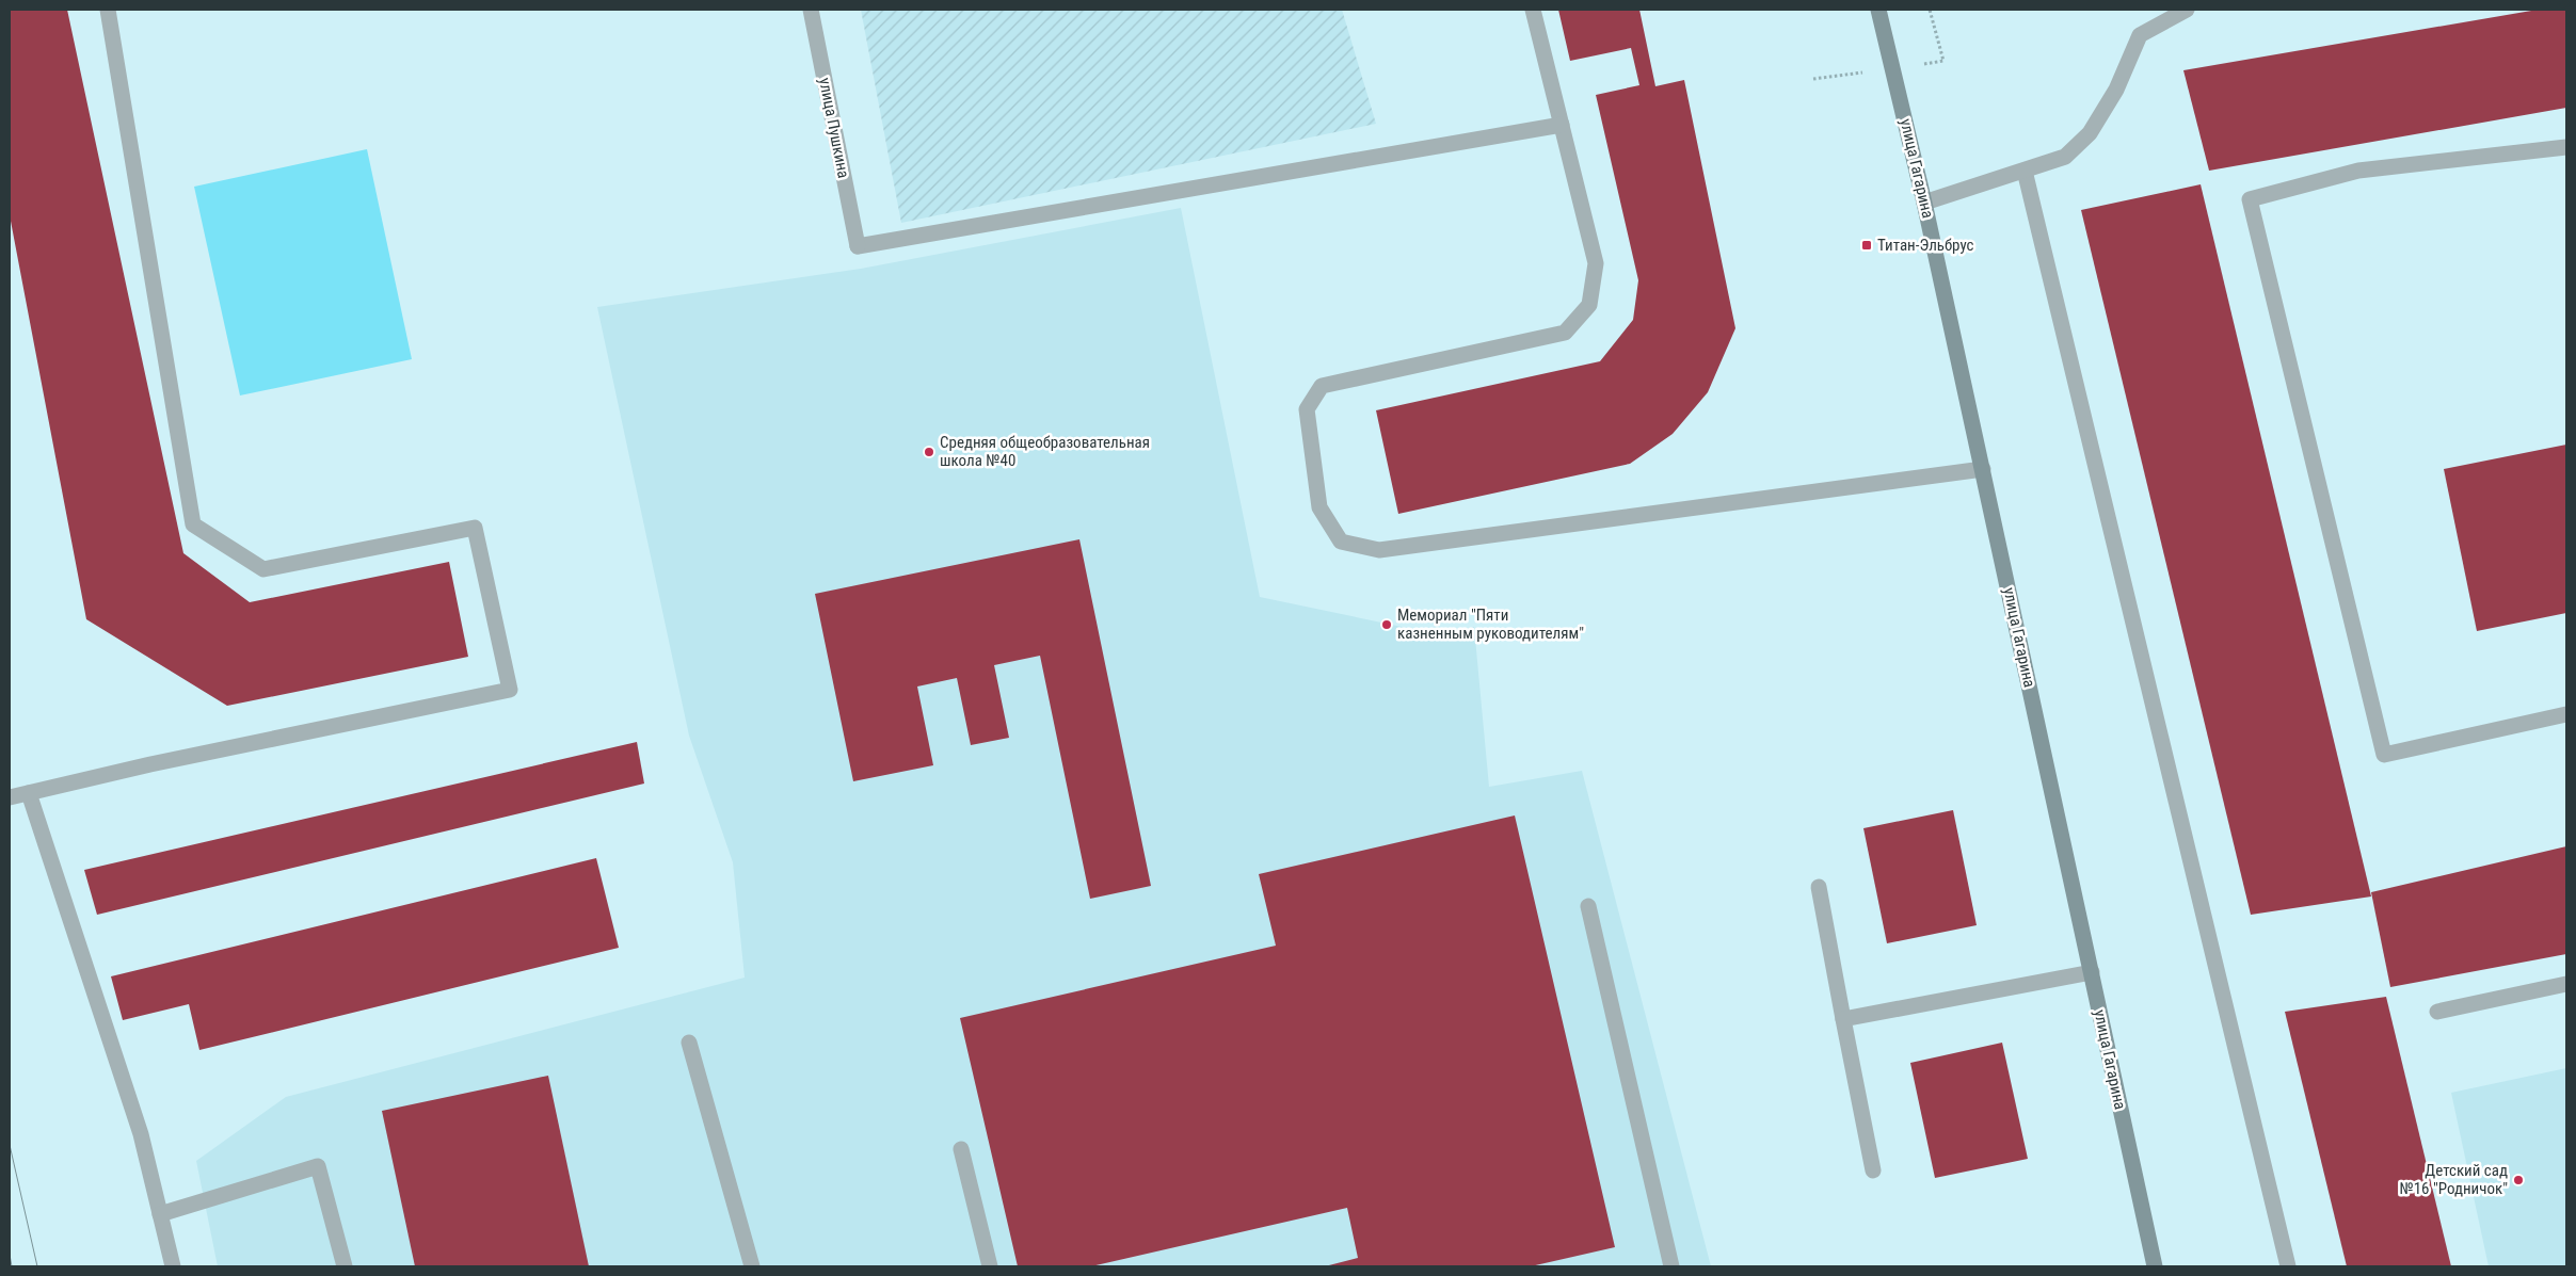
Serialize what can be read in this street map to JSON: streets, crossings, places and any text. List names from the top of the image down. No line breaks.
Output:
{"streets":{"street":["улица Пушкина","улица Гагарина"]},"places":{"transit":["Титан-Эльбрус"],"other":["Средняя общеобразовательная школа №40","Мемориал \"Пяти казненным руководителям\"","Детский сад №16 \"Родничок\""]}}
